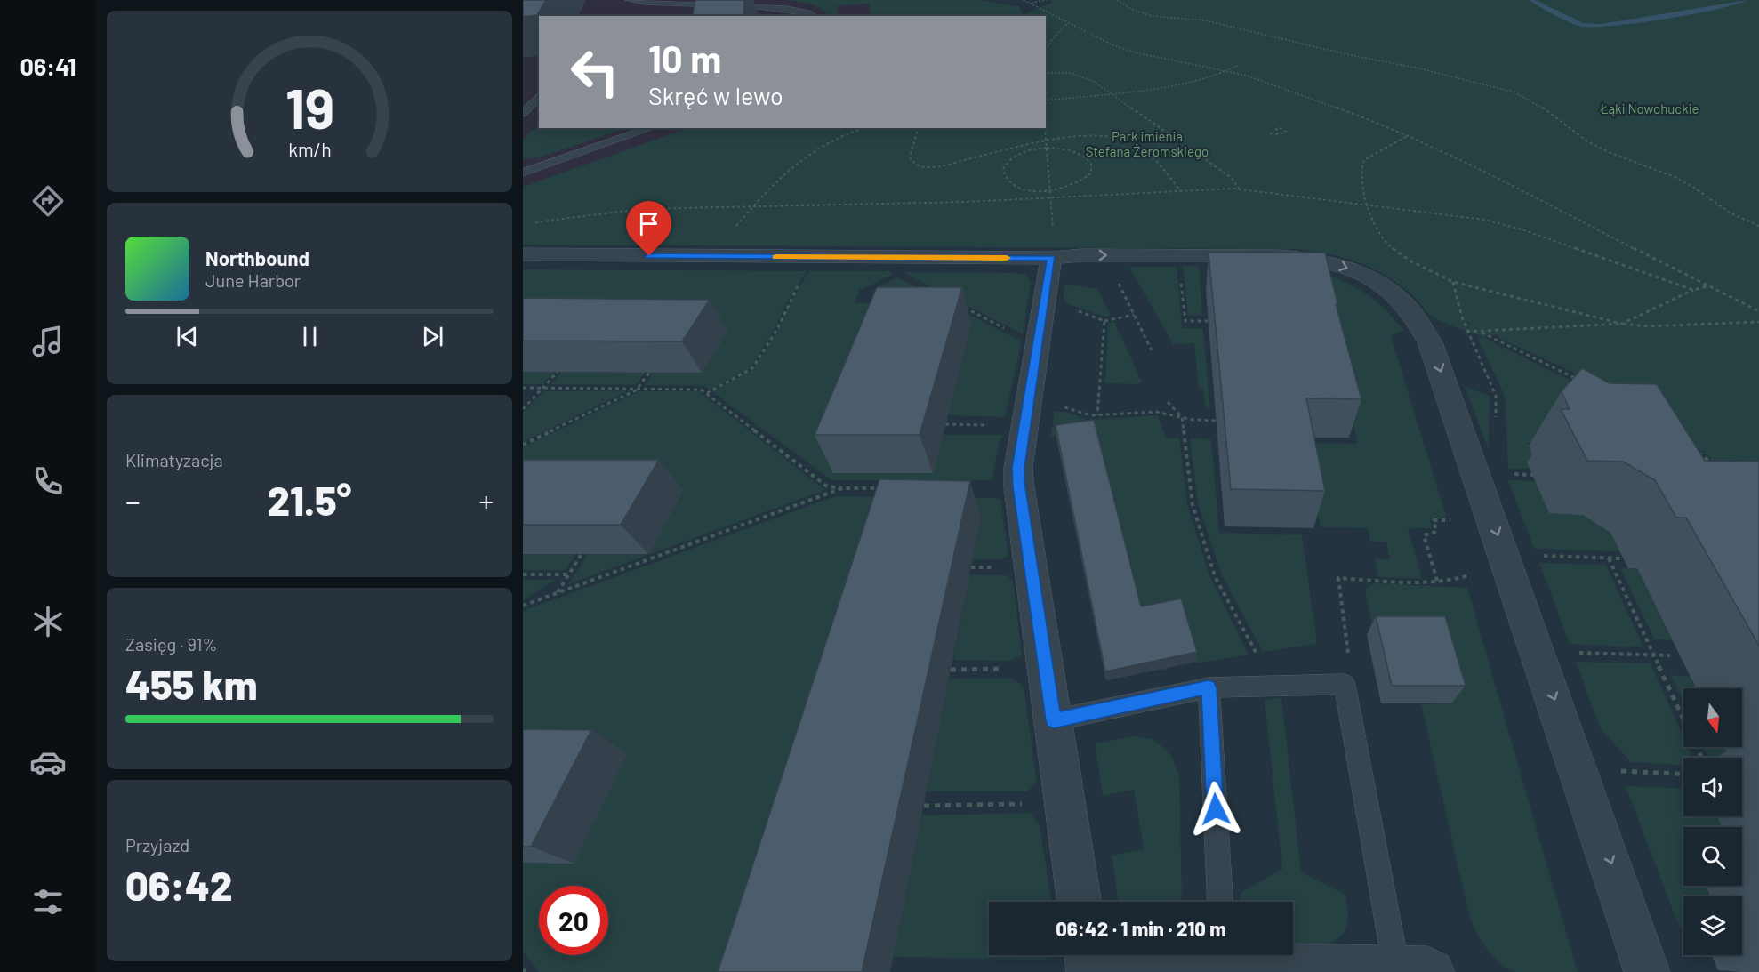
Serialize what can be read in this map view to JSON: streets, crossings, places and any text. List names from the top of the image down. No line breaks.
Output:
{"parks":["Łąki Nowohuckie","Park imienia Stefana Żeromskiego"],"north":"bottom","page":{"tabs":"06:41","turn":["10 m","Skręć w lewo"],"song":["Northbound","June Harbor"],"tile":["Klimatyzacja",["Zasięg · 91%","455 km"],["Przyjazd","06:42"]],"heat":["−","21.5°","+"],"limit":"20","trip":"06:42 · 1 min · 210 m","gauge":["19","km/h"]}}
